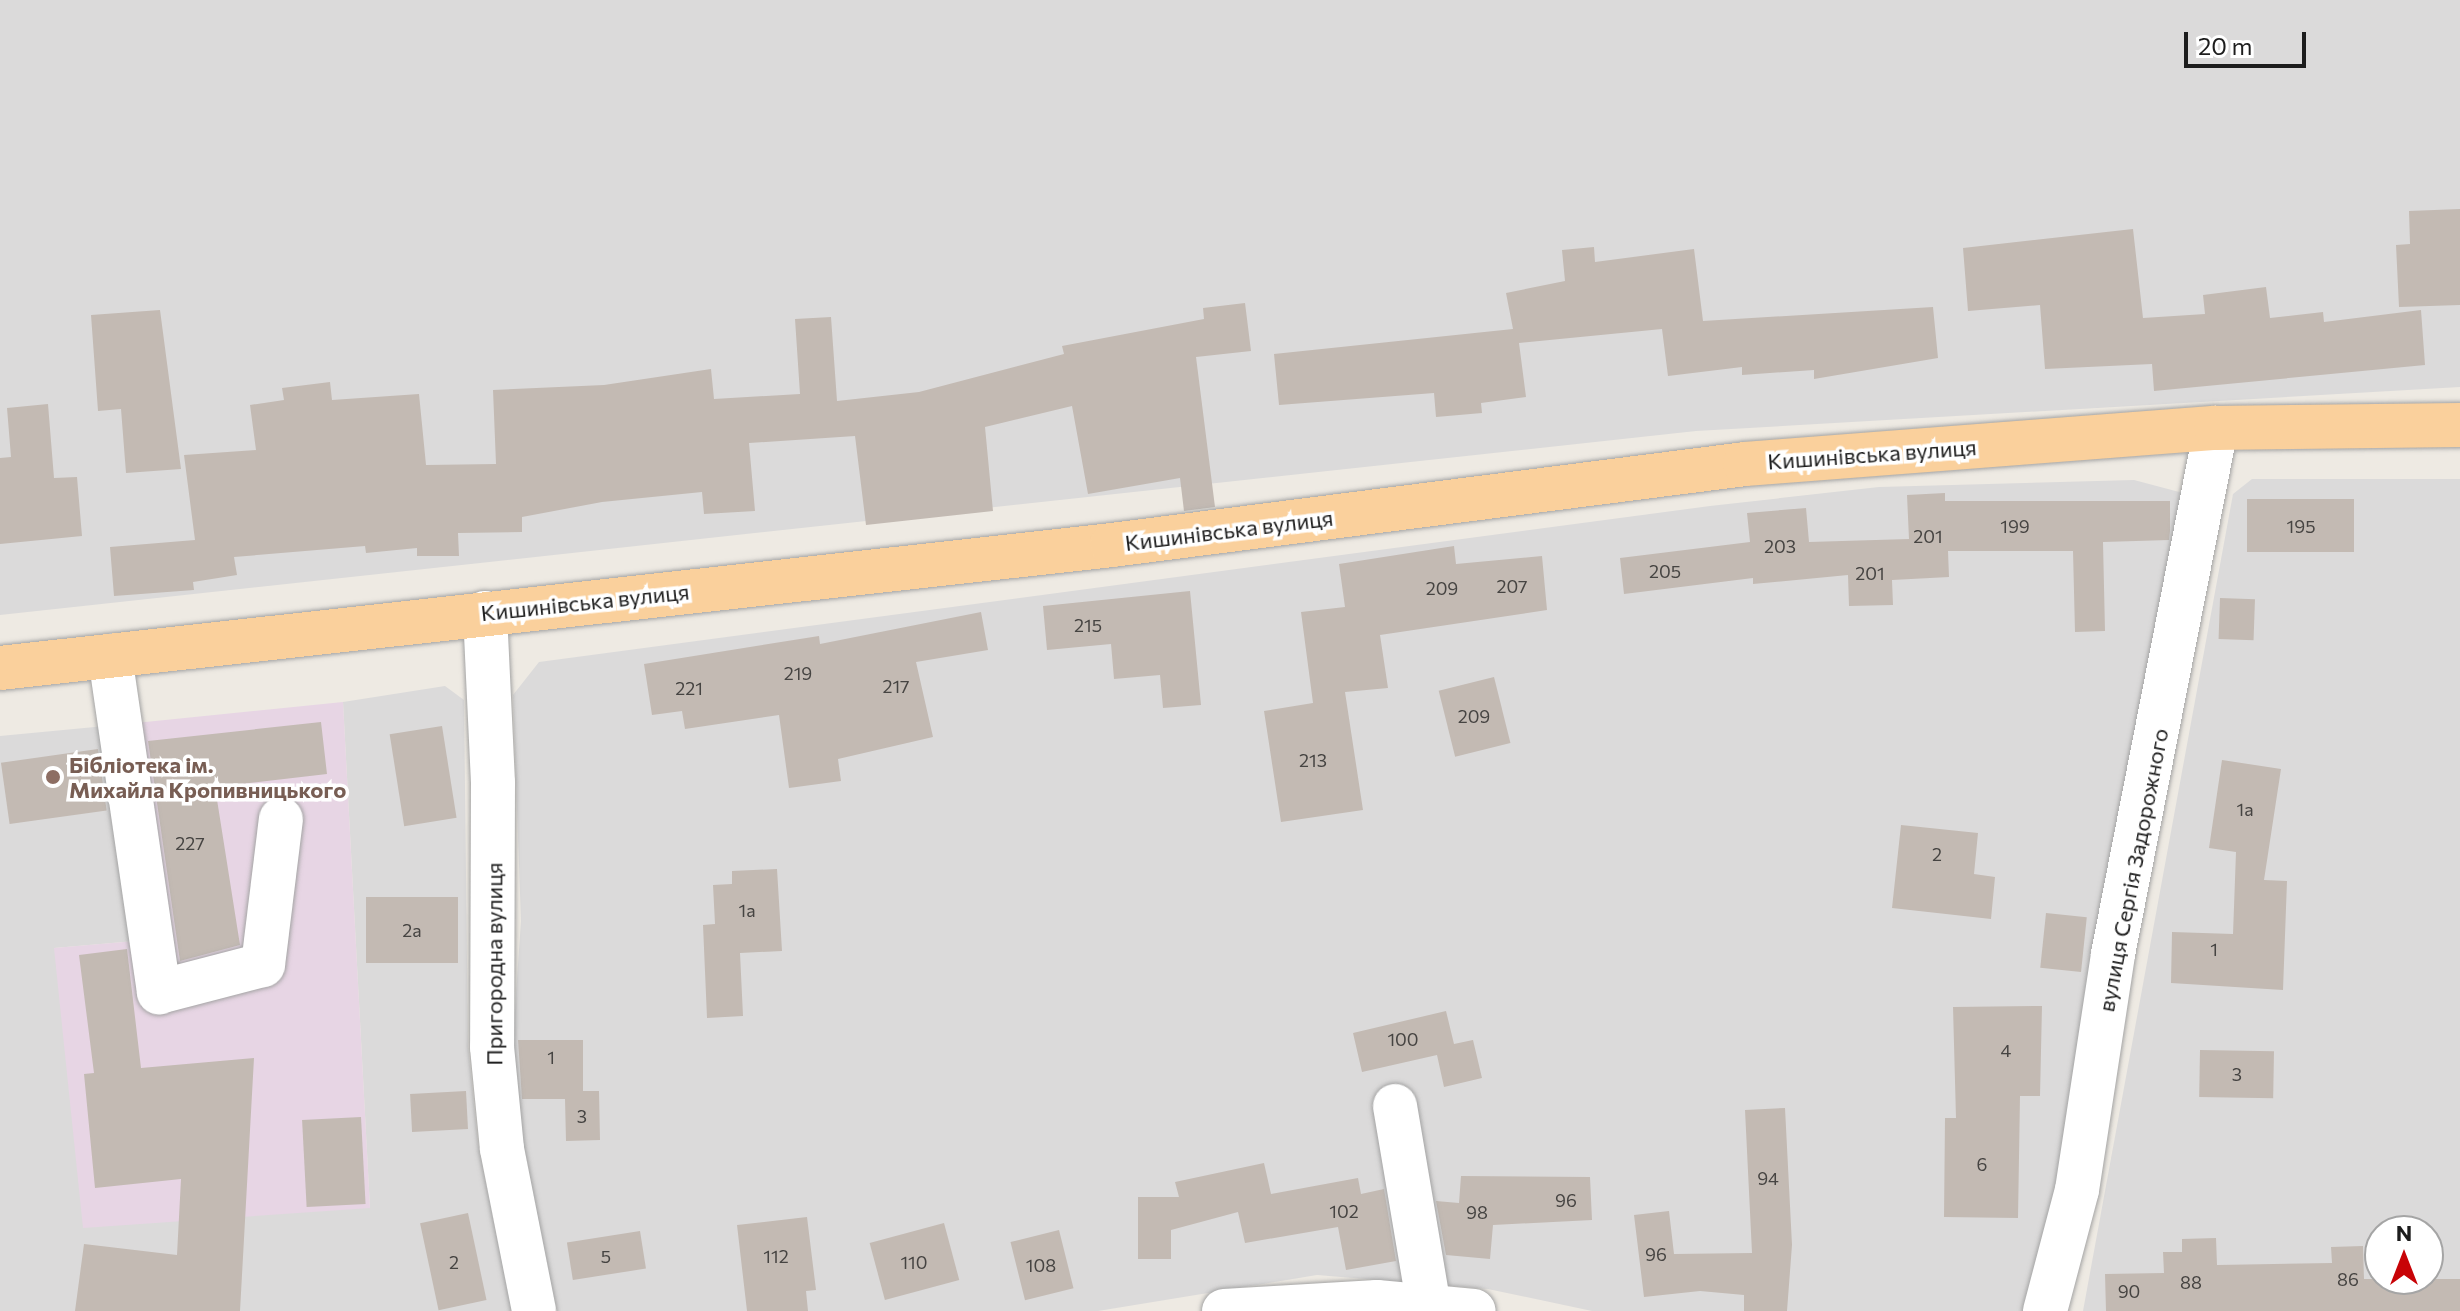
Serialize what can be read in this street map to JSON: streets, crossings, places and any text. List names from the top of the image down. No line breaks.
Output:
{"streets":{"main road":["Кишинівська вулиця"],"street":["вулиця Сергія Задорожного","Пригородна вулиця"]},"crossings":[["Кишинівська вулиця","вулиця Сергія Задорожного"],["Кишинівська вулиця","Пригородна вулиця"]],"places":["Бібліотека ім. Михайла Кропивницького"],"house_numbers":["199","195","201","203","205","201","207","209","215","219","217","221","209","213","1а","227","2","1а","2а","1","100","4","1","3","3","6","94","96","102","98","96","5","112","2","110","108","86","88","90"],"scale_bar":"20 m","north":"top"}
